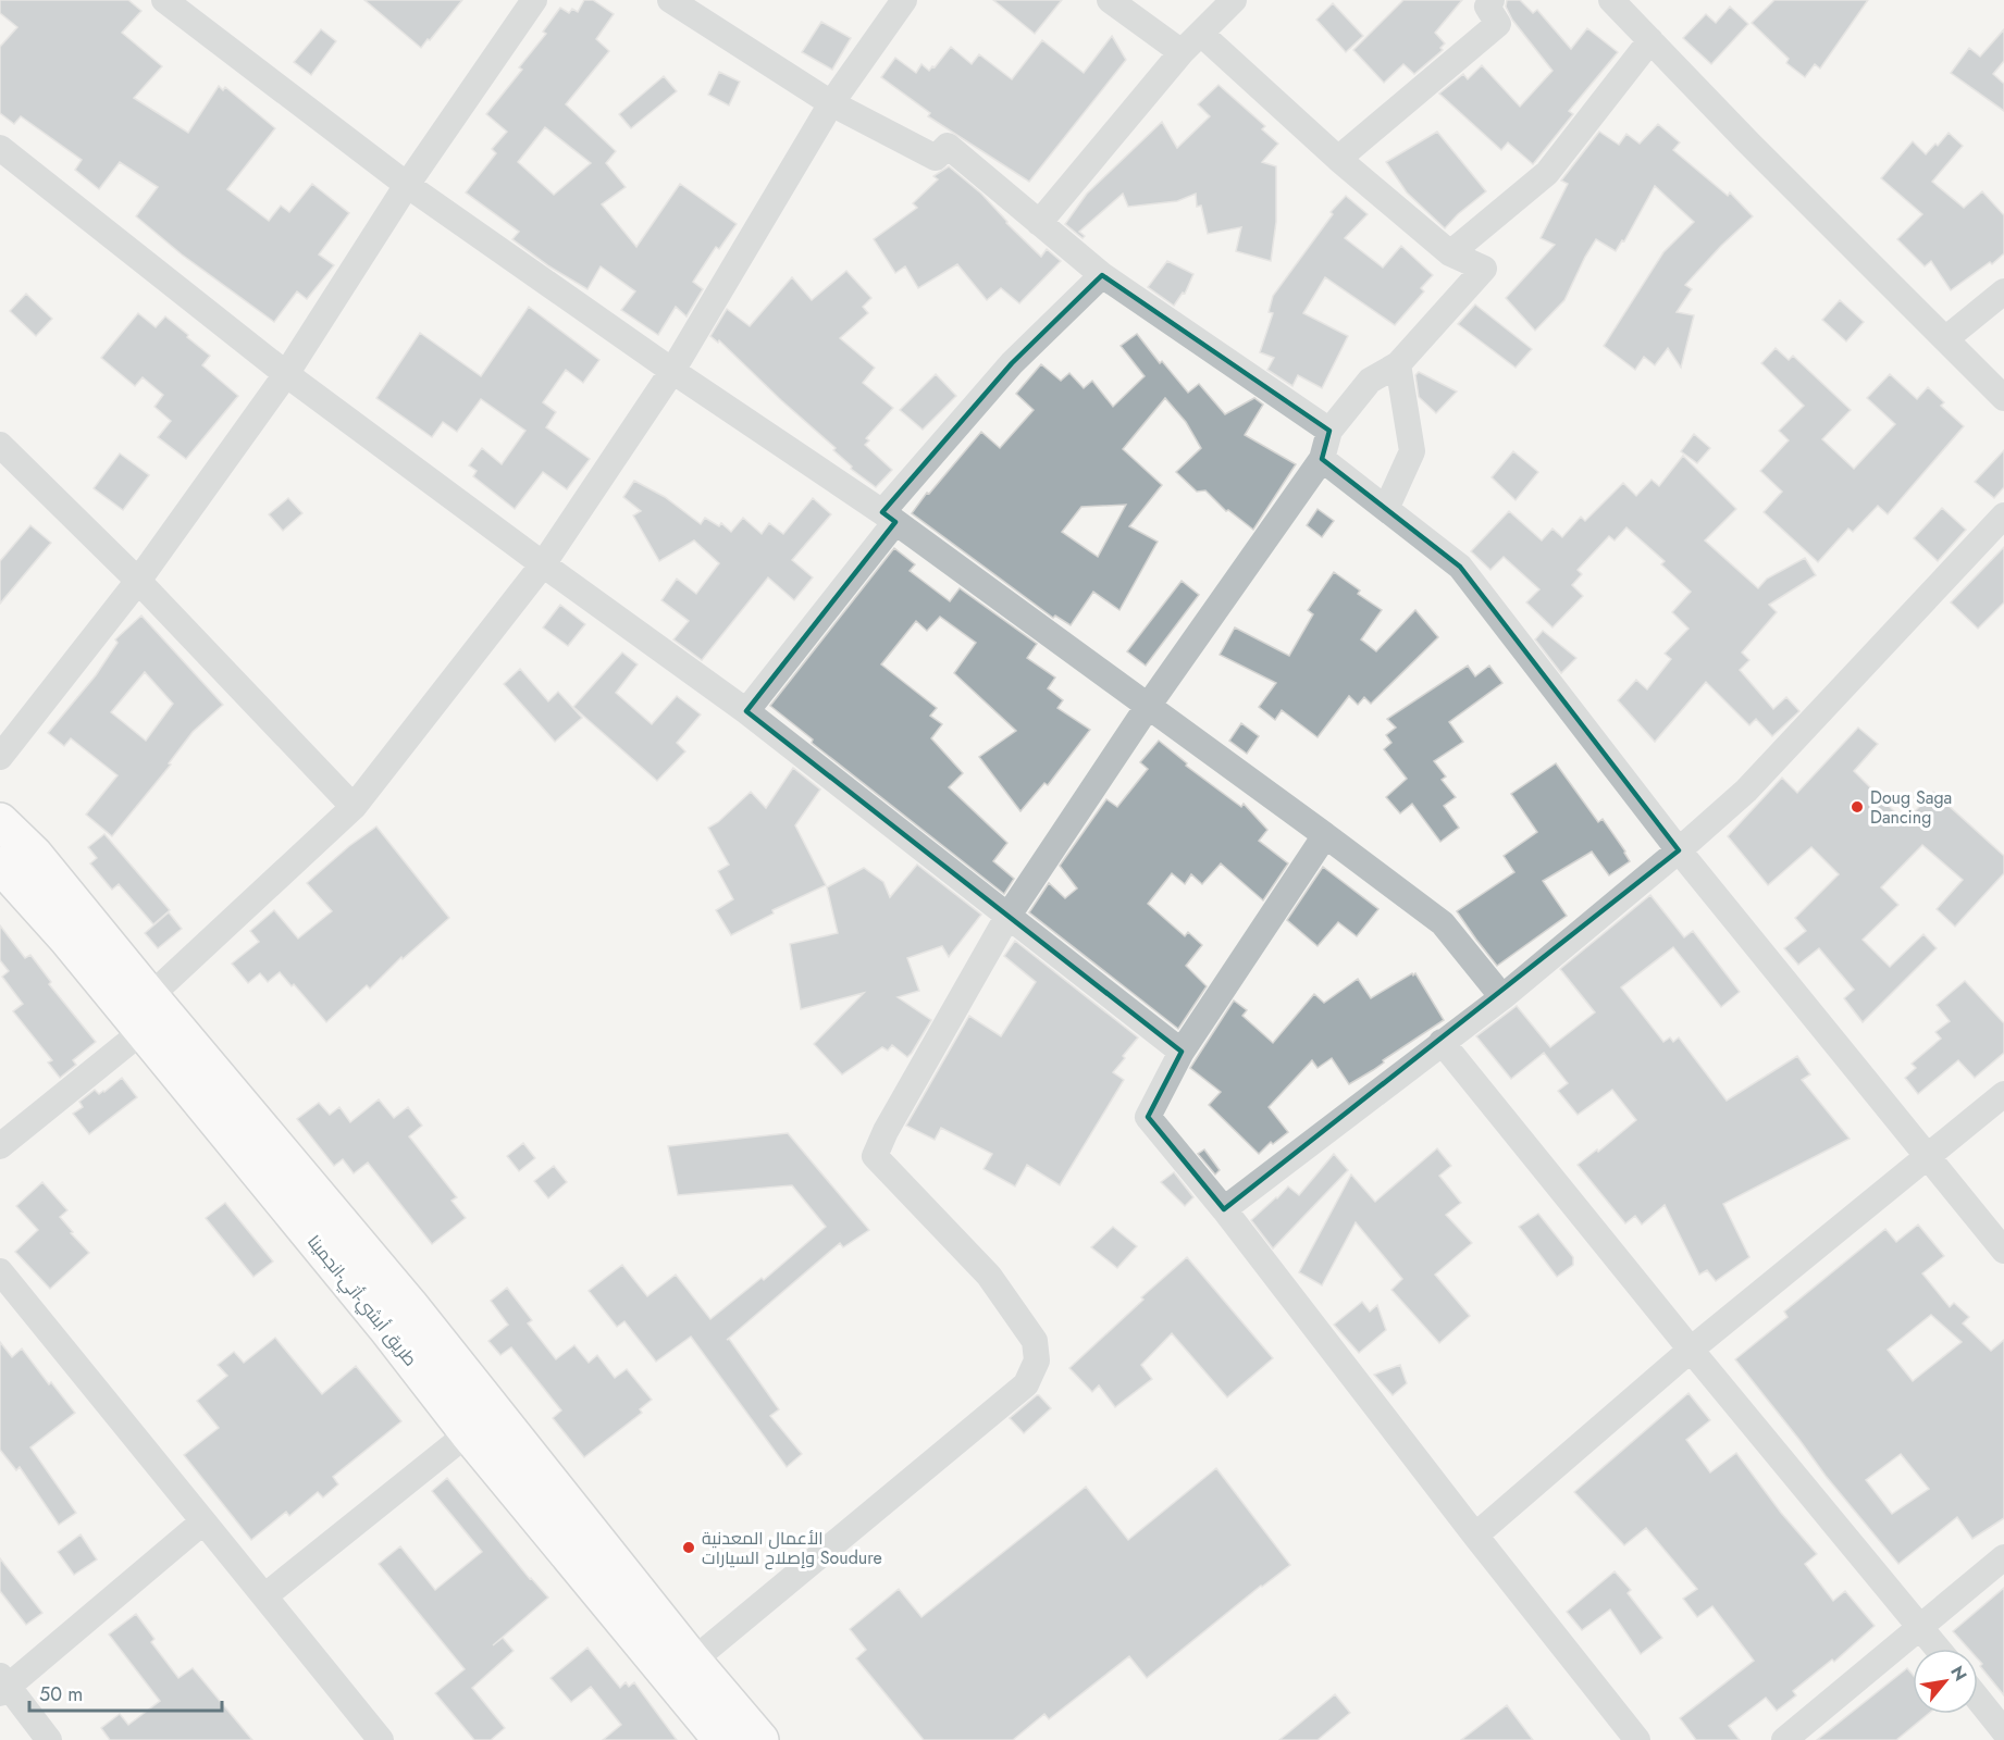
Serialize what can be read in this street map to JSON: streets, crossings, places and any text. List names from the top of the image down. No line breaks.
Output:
{"streets":{"highway":["طريق أبشي-أتي-انجمينا"]},"places":["Doug Saga Dancing","الأعمال المعدنية وإصلاح السيارات Soudure"],"scale_bar":"50 m","north":"top right"}
